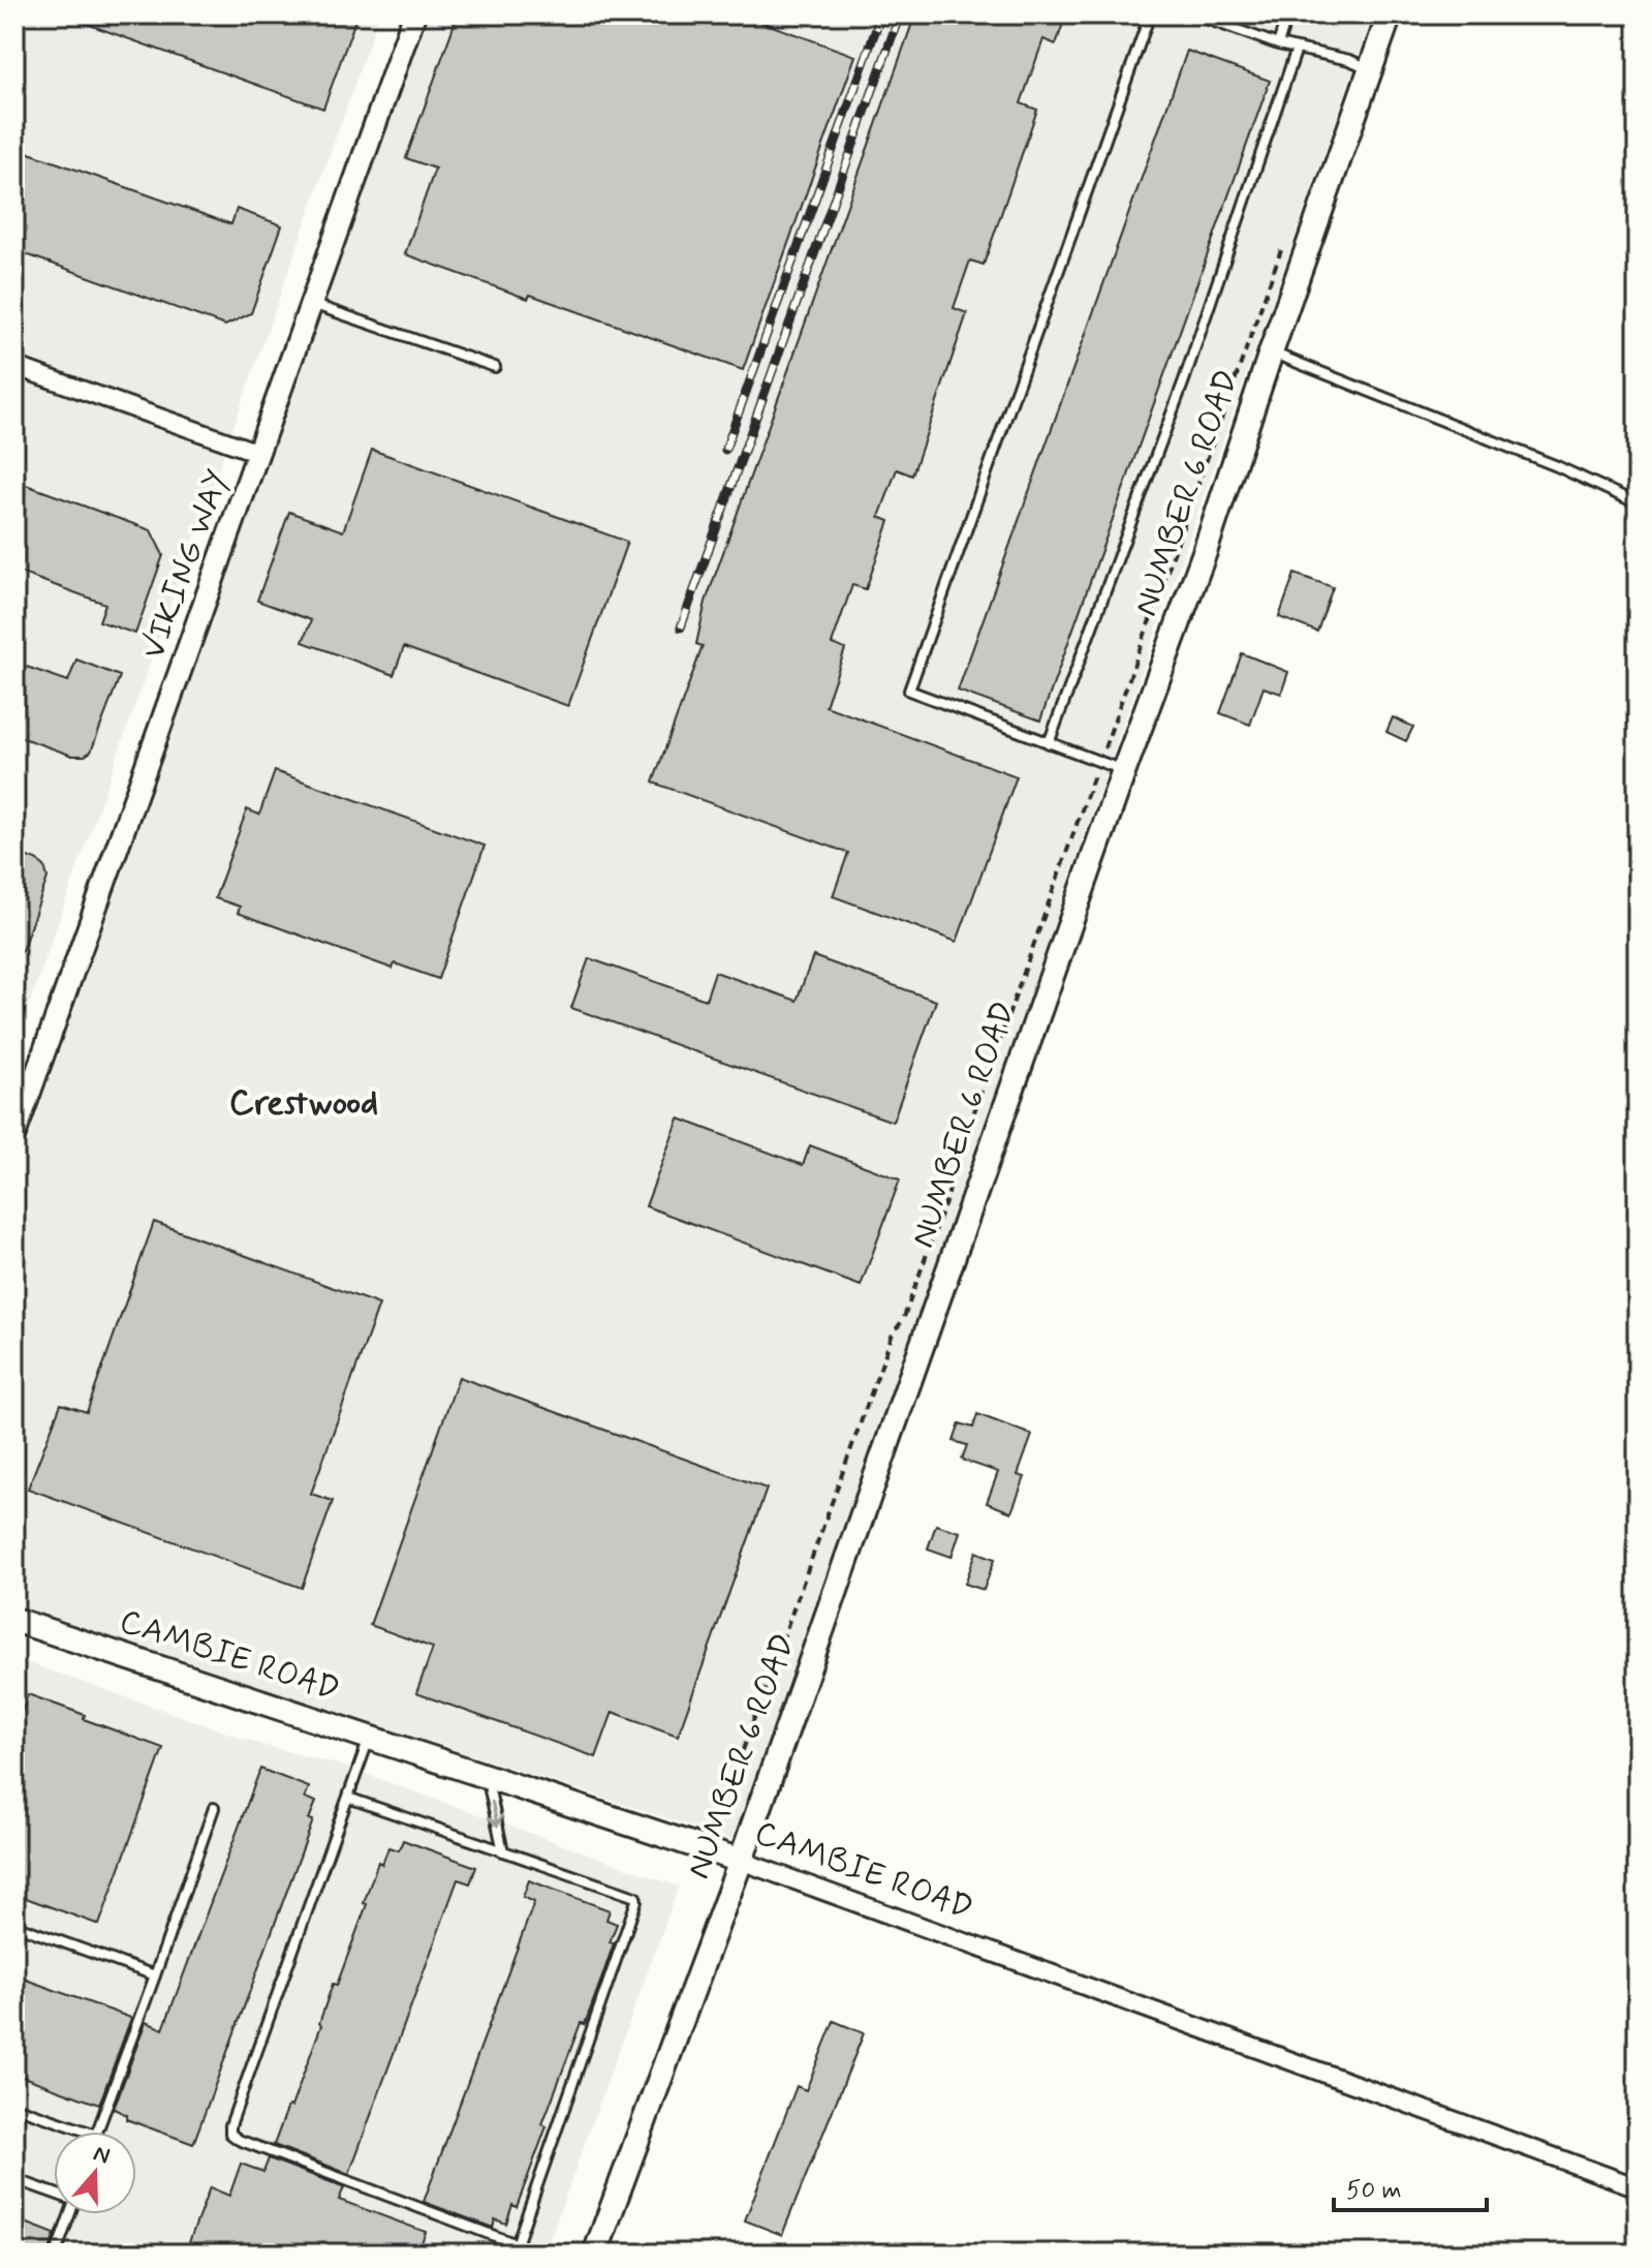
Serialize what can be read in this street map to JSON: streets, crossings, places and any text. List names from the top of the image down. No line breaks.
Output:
{"streets":{"main road":["NUMBER 6 ROAD","CAMBIE ROAD"],"street":["VIKING WAY"]},"crossings":[["NUMBER 6 ROAD","CAMBIE ROAD"]],"districts":["Crestwood"],"scale_bar":"50 m","north":"top"}
